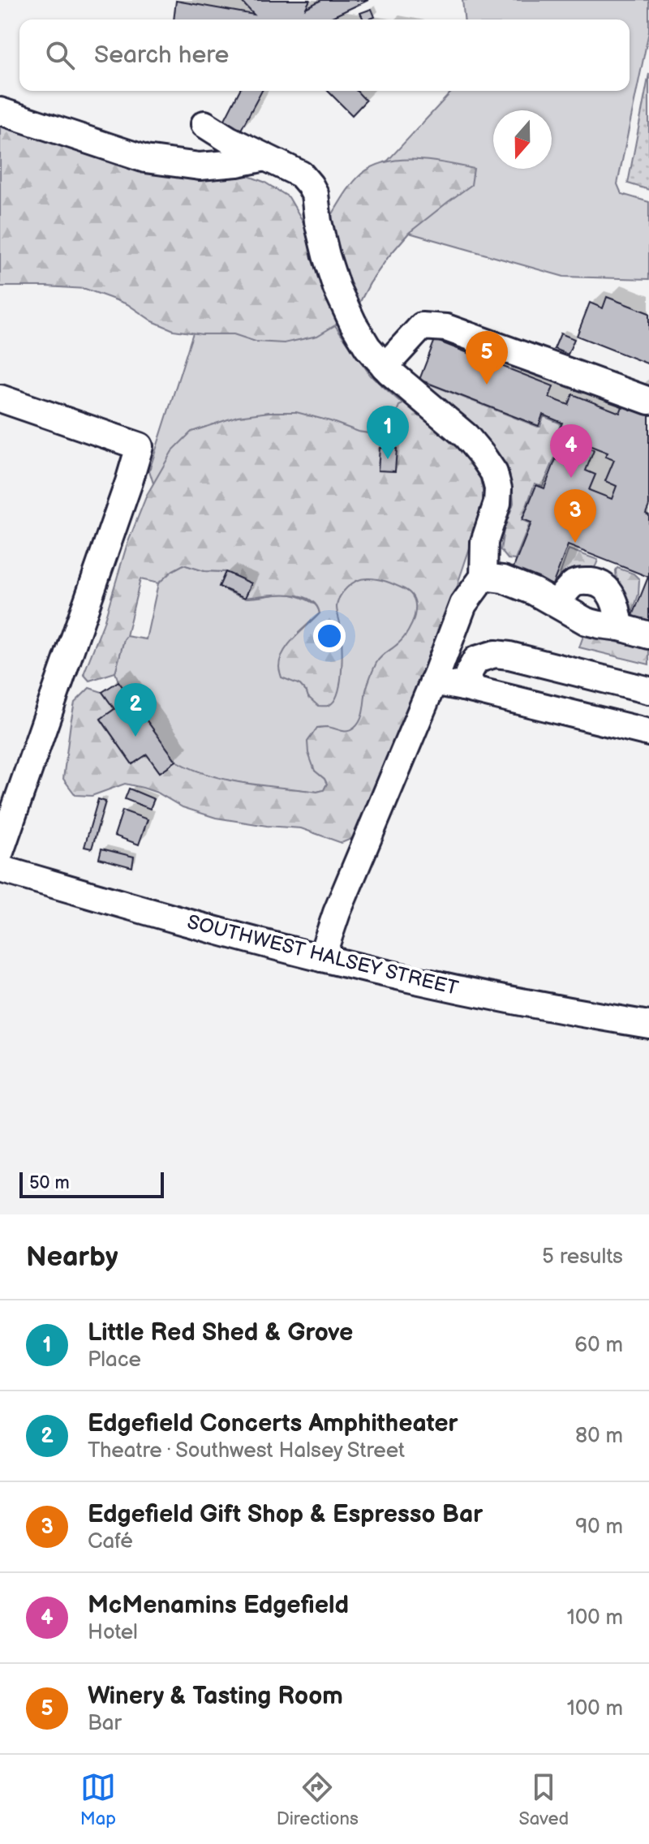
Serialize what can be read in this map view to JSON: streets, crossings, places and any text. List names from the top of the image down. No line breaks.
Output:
{"streets":{"street":["SOUTHWEST HALSEY STREET"]},"scale_bar":"50 m","north":"bottom","page":{"search":"Search here","pins":["5","1","4","3","2"],"scale":"50 m","heading":["Nearby","5 results"],"list":[{"mark":"1","name":"Little Red Shed & Grove","note":"Place","value":"60 m"},{"mark":"2","name":"Edgefield Concerts Amphitheater","note":"Theatre · Southwest Halsey Street","value":"80 m"},{"mark":"3","name":"Edgefield Gift Shop & Espresso Bar","note":"Café","value":"90 m"},{"mark":"4","name":"McMenamins Edgefield","note":"Hotel","value":"100 m"},{"mark":"5","name":"Winery & Tasting Room","note":"Bar","value":"100 m"}],"nav":["Map","Directions","Saved"]}}
